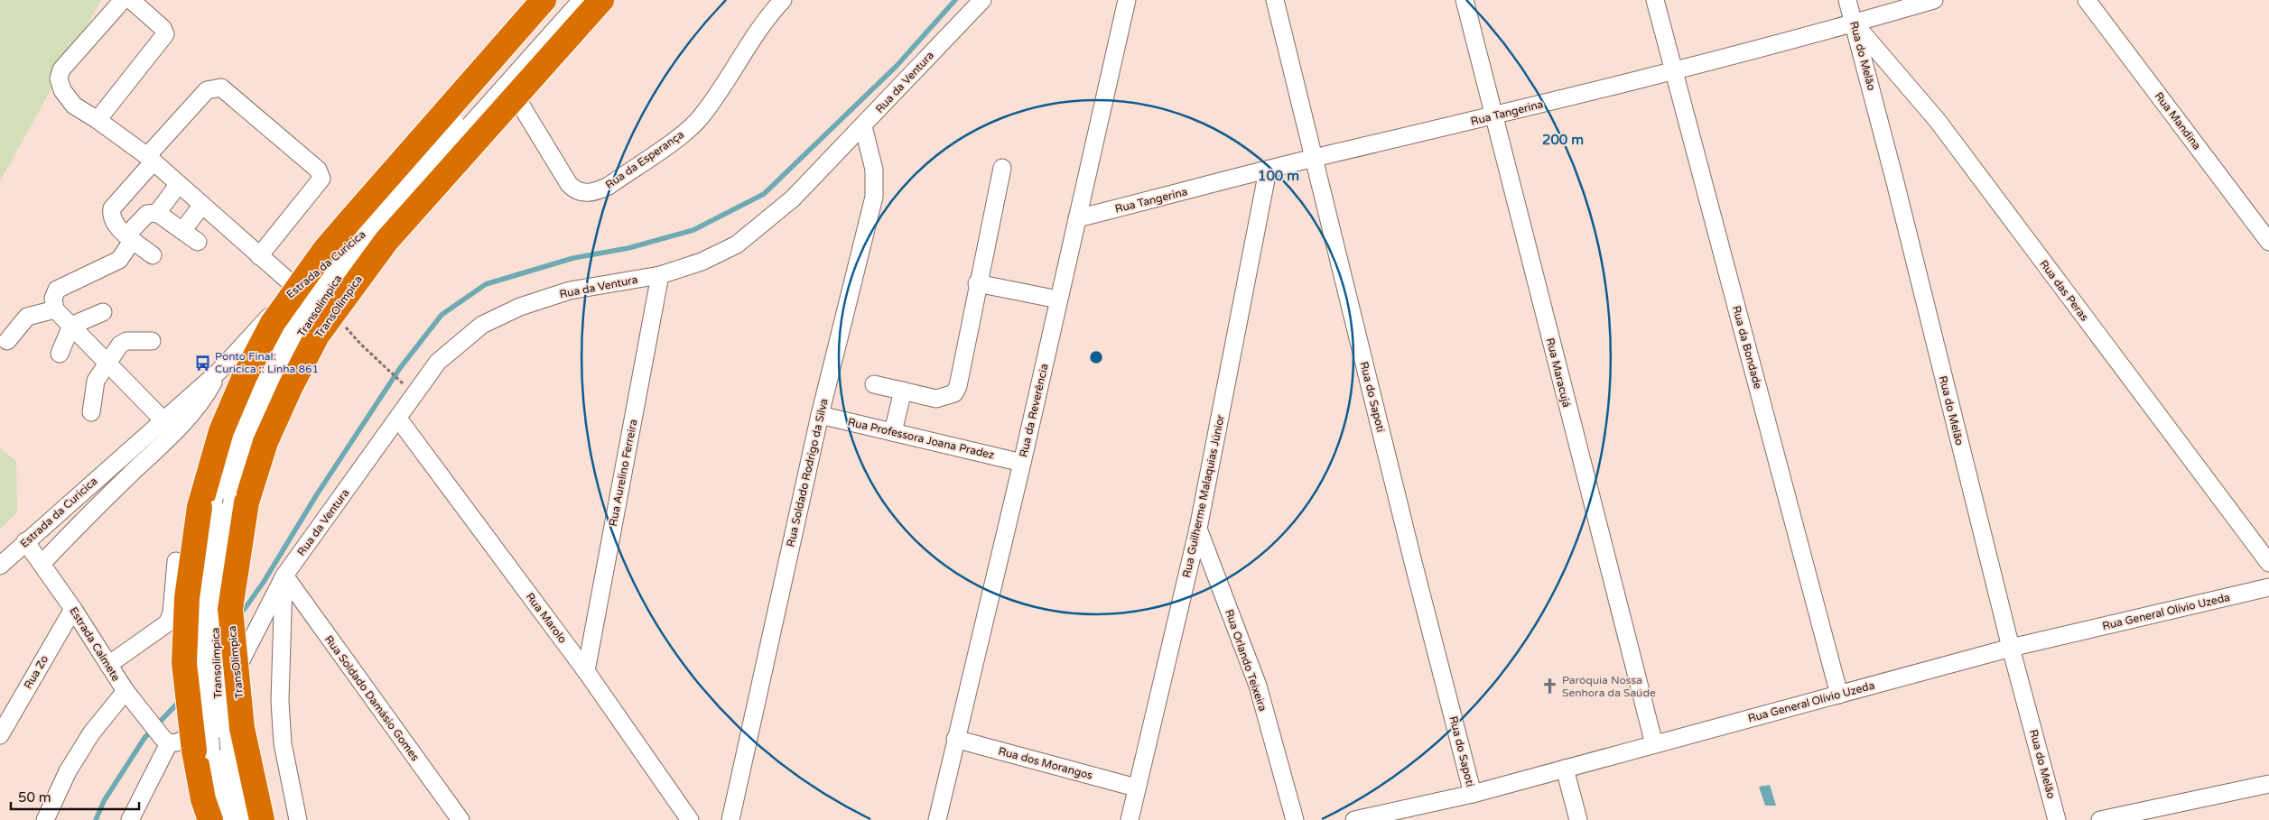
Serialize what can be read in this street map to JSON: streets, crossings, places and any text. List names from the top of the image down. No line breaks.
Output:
{"streets":{"highway":["TransOlímpica"],"street":["Rua do Melão","Rua da Ventura","Rua Tangerina","Rua Mandina","Rua da Esperança","Estrada da Curicica","Rua das Peras","Transolímpica","Rua da Bondade","Rua Maracujá","Rua do Sapoti","Rua da Reverência","Rua Professora Joana Pradez","Rua Aurelino Ferreira","Rua Soldado Rodrigo da Silva","Rua Guilherme Malaquias Júnior","Rua General Olívio Uzeda","Rua Marolo","Estrada Calmete","Rua Orlando Teixeira","Rua Zo","Rua Soldado Damásio Gomes","Rua dos Morangos"]},"crossings":[["Rua do Melão","Rua Tangerina"],["Rua do Melão","Rua das Peras"],["Rua do Melão","Rua General Olívio Uzeda"],["Rua da Ventura","Rua Aurelino Ferreira"],["Rua da Ventura","Rua Soldado Rodrigo da Silva"],["Rua da Ventura","Rua Marolo"],["Rua da Ventura","Estrada Calmete"],["Rua da Ventura","Rua Soldado Damásio Gomes"],["Rua Tangerina","Rua das Peras"],["Rua Tangerina","Rua da Bondade"],["Rua Tangerina","Rua Maracujá"],["Rua Tangerina","Rua do Sapoti"],["Rua Tangerina","Rua da Reverência"],["Rua Tangerina","Rua Guilherme Malaquias Júnior"],["Rua da Esperança","Estrada da Curicica"],["Estrada da Curicica","Estrada Calmete"],["Transolímpica","TransOlímpica"],["Rua da Bondade","Rua General Olívio Uzeda"],["Rua Maracujá","Rua General Olívio Uzeda"],["Rua do Sapoti","Rua General Olívio Uzeda"],["Rua da Reverência","Rua Professora Joana Pradez"],["Rua da Reverência","Rua dos Morangos"],["Rua Professora Joana Pradez","Rua Soldado Rodrigo da Silva"],["Rua Aurelino Ferreira","Rua Marolo"],["Rua Guilherme Malaquias Júnior","Rua Orlando Teixeira"],["Rua Guilherme Malaquias Júnior","Rua dos Morangos"],["Estrada Calmete","Rua Zo"]],"places":{"bus stop":["Ponto Final: Curicica :: Linha 861"],"church":["Paróquia Nossa Senhora da Saúde"]},"scale_bar":"50 m","rings":["200 m","100 m"]}
